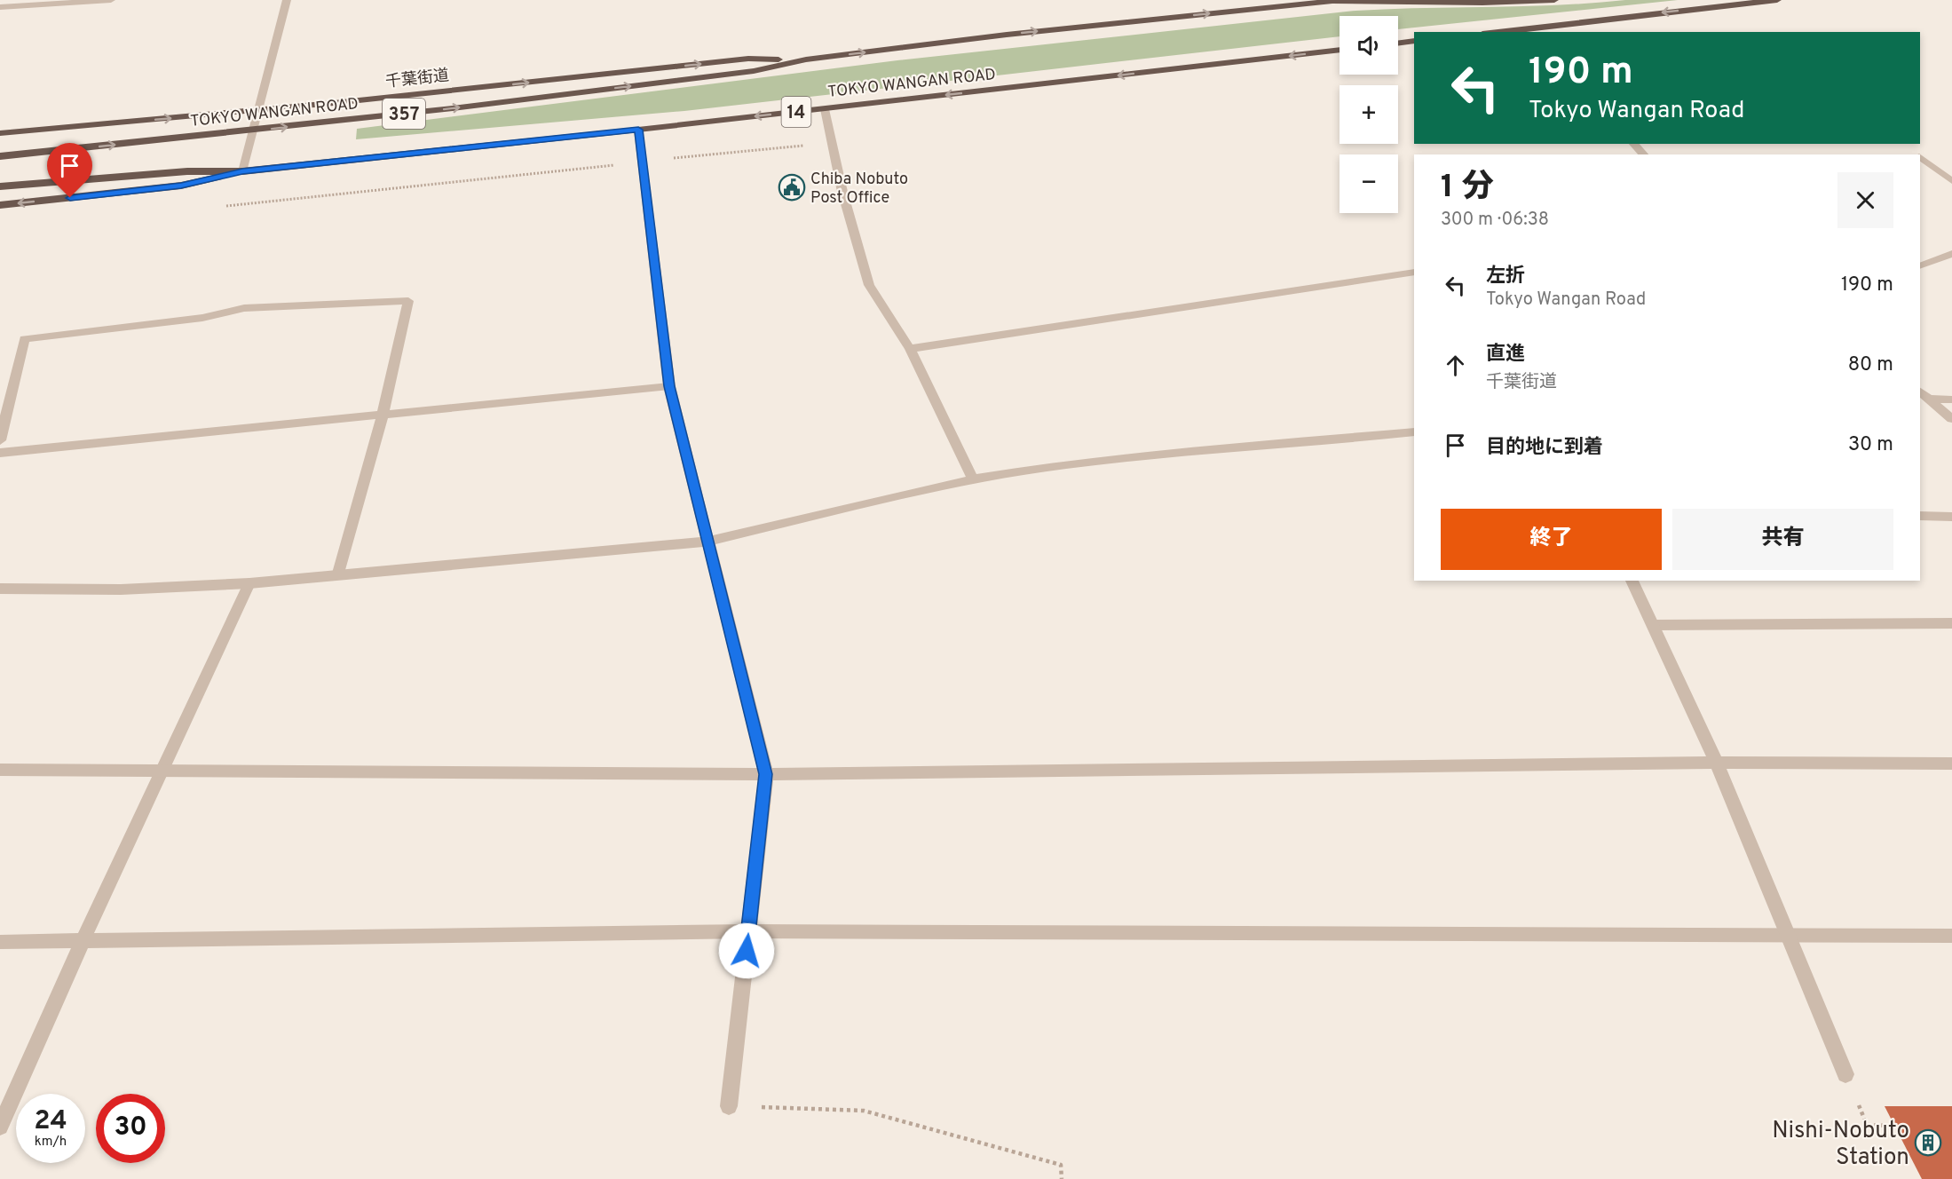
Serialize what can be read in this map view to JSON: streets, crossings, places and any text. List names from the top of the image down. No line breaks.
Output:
{"streets":{"highway":["千葉街道","TOKYO WANGAN ROAD","14","357"]},"crossings":[["千葉街道","TOKYO WANGAN ROAD"],["TOKYO WANGAN ROAD","14"]],"one_way":["千葉街道"],"places":{"public building":["Chiba Nobuto Post Office"],"building":["Nishi-Nobuto Station"]},"page":{"map_buttons":["+","−"],"turn":["190 m","Tokyo Wangan Road"],"heading":["1 分","300 m · 06:38"],"list":[{"name":"左折","note":"Tokyo Wangan Road","value":"190 m"},{"name":"直進","note":"千葉街道","value":"80 m"},{"name":"目的地に到着","value":"30 m"}],"buttons":["終了","共有"],"speed":"24 km/h","limit":"30"}}
